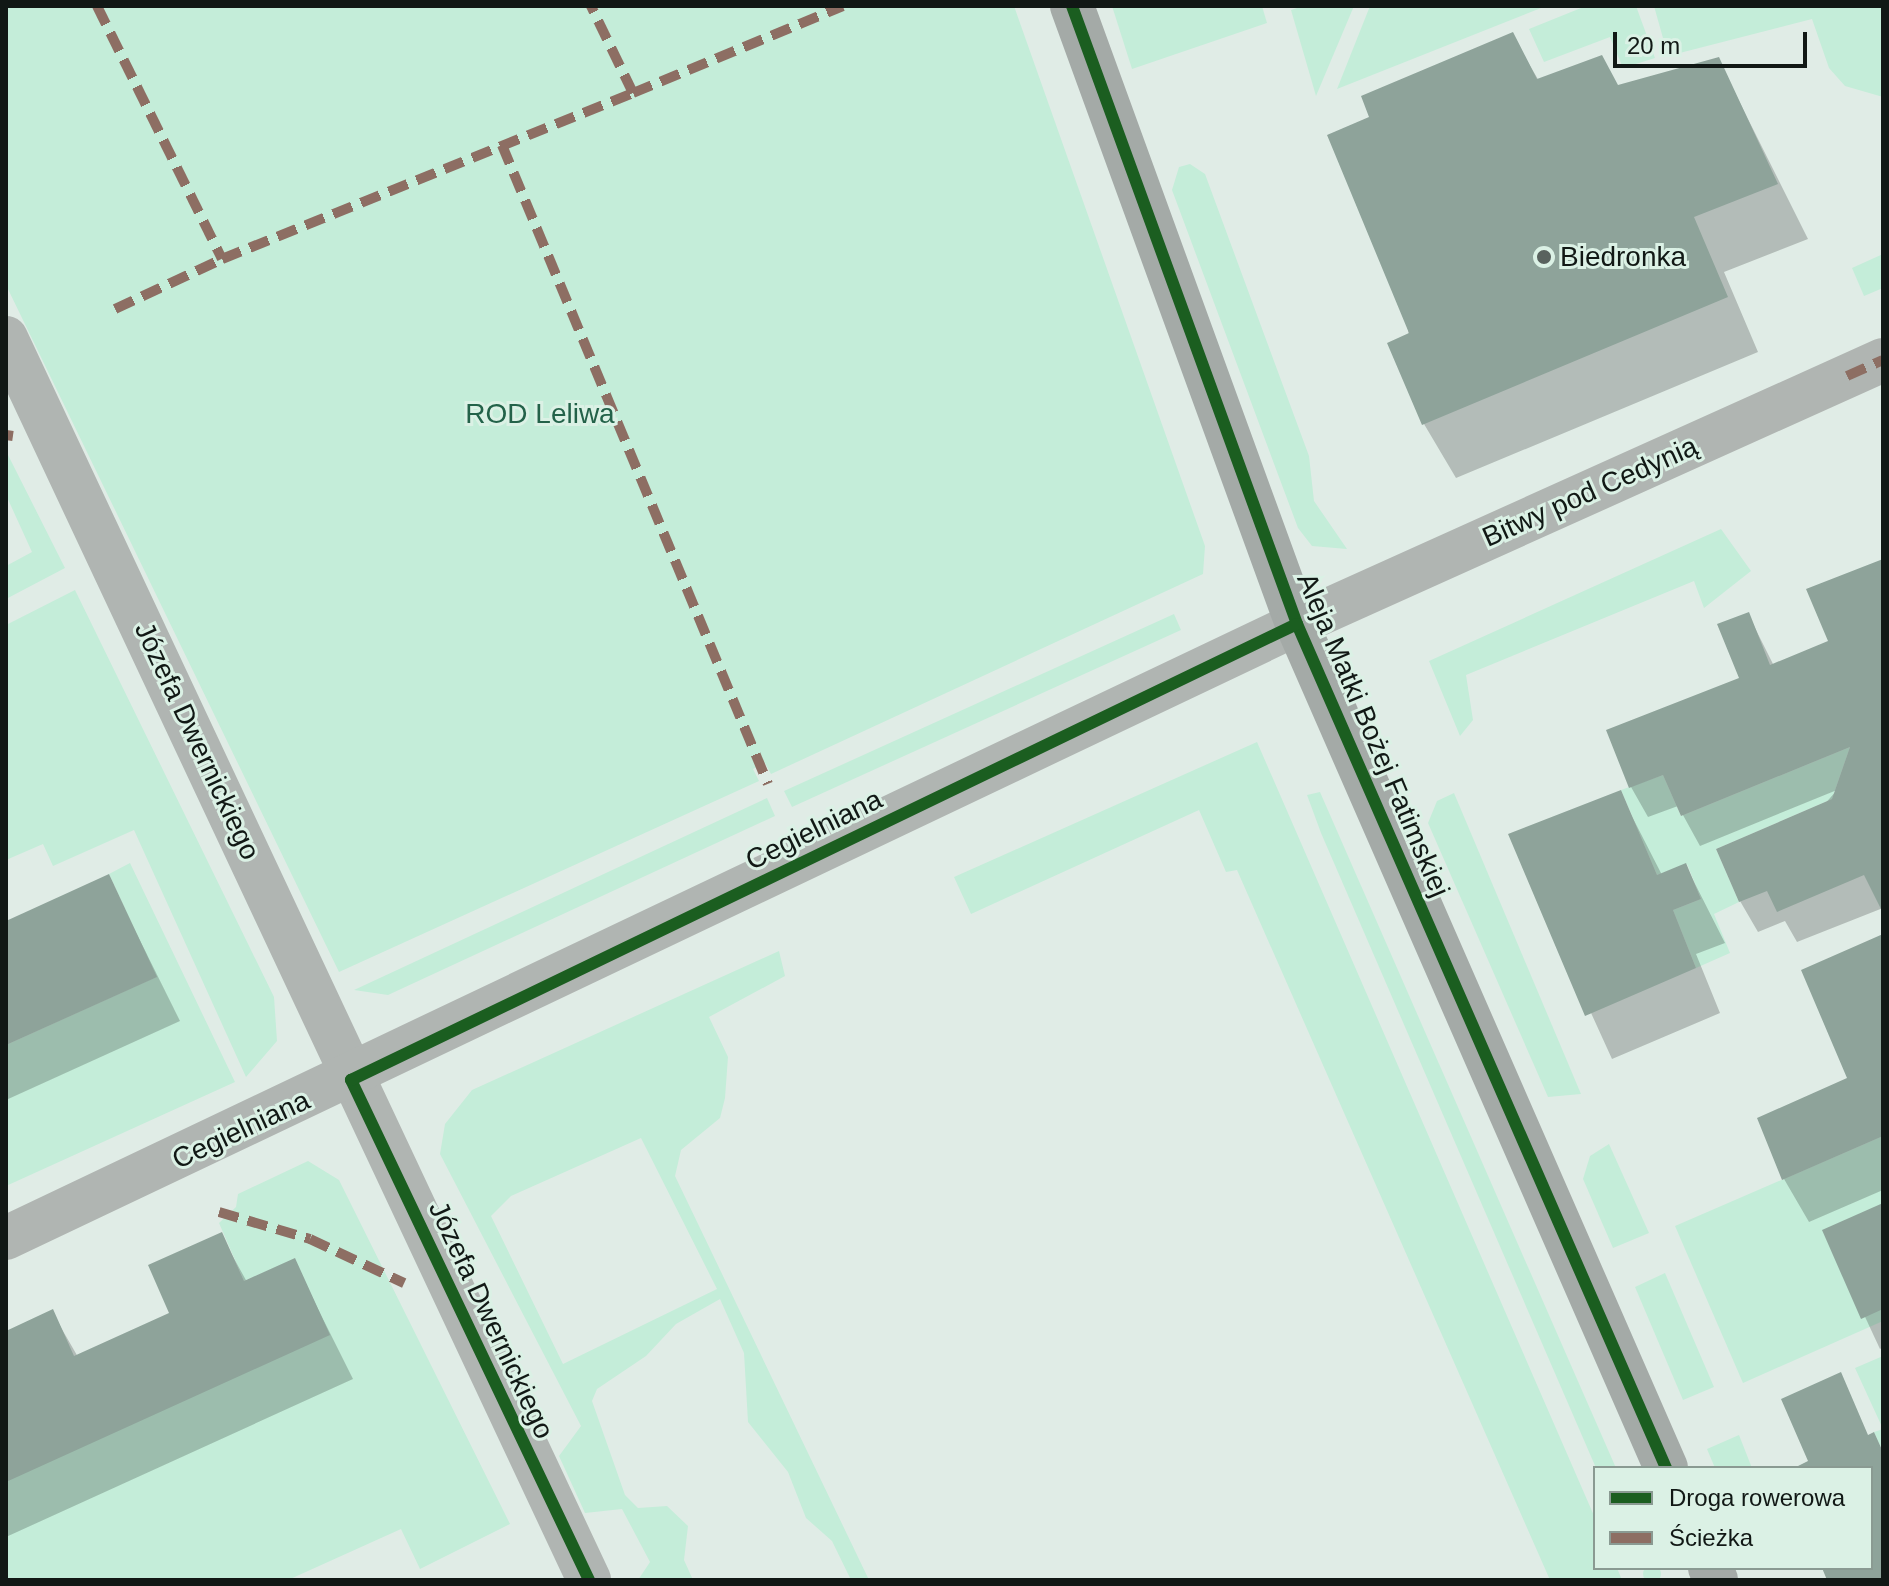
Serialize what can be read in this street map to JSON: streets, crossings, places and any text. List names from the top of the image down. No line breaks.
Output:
{"streets":{"street":["Bitwy pod Cedynią","Aleja Matki Bożej Fatimskiej","Józefa Dwernickiego","Cegielniana"]},"crossings":[["Bitwy pod Cedynią","Aleja Matki Bożej Fatimskiej"],["Bitwy pod Cedynią","Cegielniana"],["Aleja Matki Bożej Fatimskiej","Cegielniana"],["Józefa Dwernickiego","Cegielniana"]],"parks":["ROD Leliwa"],"places":["Biedronka"],"legend":["Droga rowerowa","Ścieżka"],"scale_bar":"20 m"}
